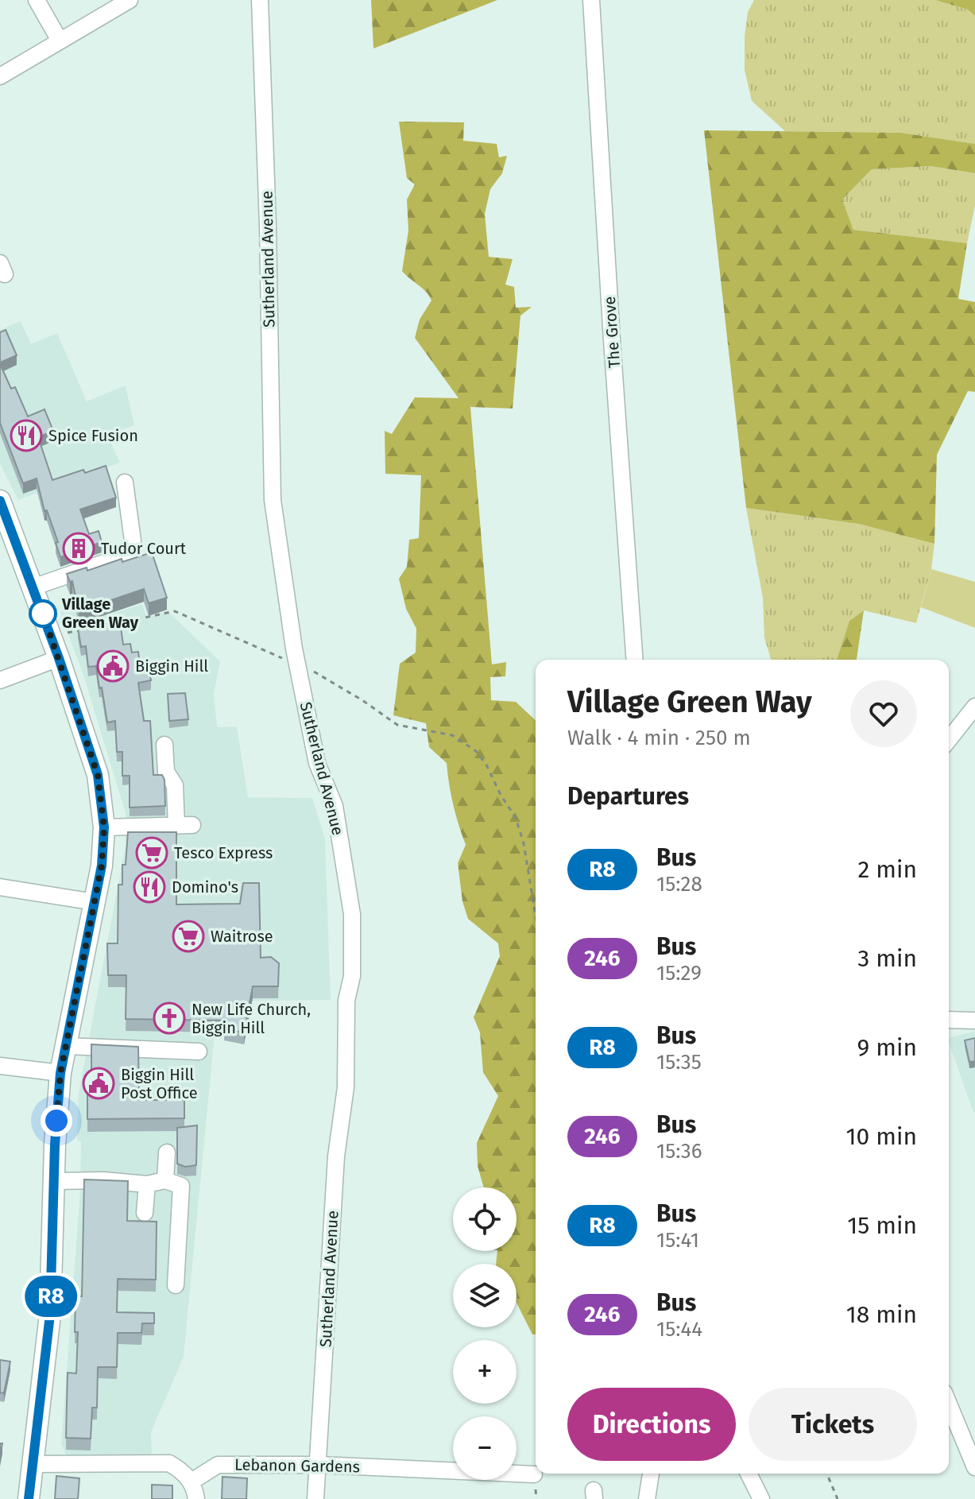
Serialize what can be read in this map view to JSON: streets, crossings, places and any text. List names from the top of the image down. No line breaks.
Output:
{"streets":{"street":["Sutherland Avenue","The Grove","Lebanon Gardens"]},"crossings":[["Sutherland Avenue","Lebanon Gardens"]],"places":{"restaurant":["Spice Fusion","Domino's"],"building":["Tudor Court"],"other":["Village Green Way"],"public building":["Biggin Hill","Biggin Hill Post Office"],"supermarket":["Tesco Express","Waitrose"],"church":["New Life Church, Biggin Hill"]},"lines":["bus line R8"],"page":{"on_map":"R8","heading":[["Village Green Way","Walk · 4 min · 250 m"],"Departures"],"list":[{"mark":"R8","name":"Bus","note":"15:28","value":"2 min"},{"mark":"246","name":"Bus","note":"15:29","value":"3 min"},{"mark":"R8","name":"Bus","note":"15:35","value":"9 min"},{"mark":"246","name":"Bus","note":"15:36","value":"10 min"},{"mark":"R8","name":"Bus","note":"15:41","value":"15 min"},{"mark":"246","name":"Bus","note":"15:44","value":"18 min"}],"map_buttons":["+","−"],"buttons":["Directions","Tickets"]}}
